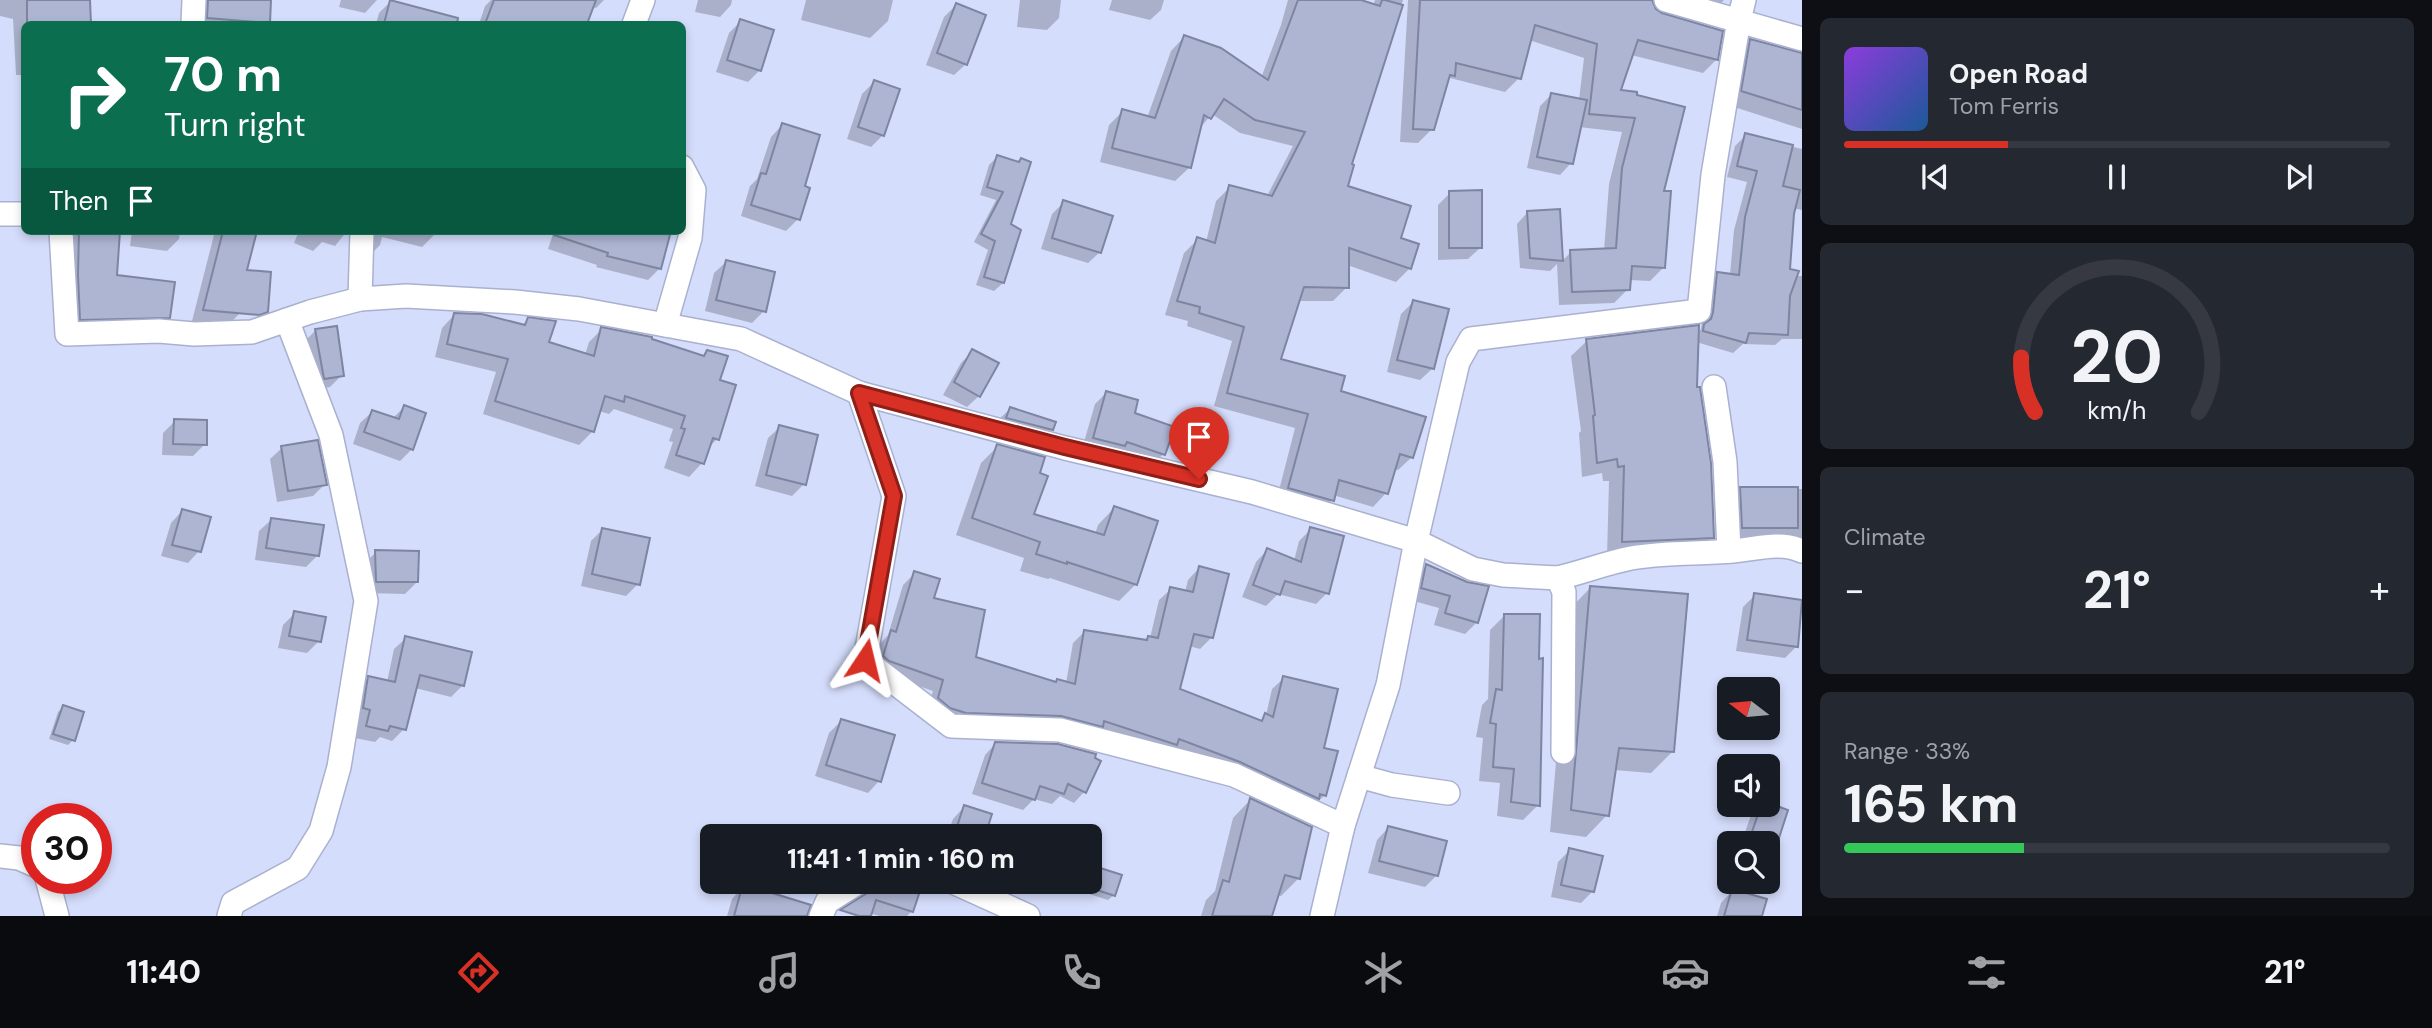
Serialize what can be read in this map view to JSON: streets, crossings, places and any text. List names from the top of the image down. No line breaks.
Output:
{"north":"left","page":{"turn":["70 m","Turn right"],"song":["Open Road","Tom Ferris"],"then":"Then","tile":["Climate",["Range · 33%","165 km"]],"heat":["−","21°","+"],"limit":"30","trip":"11:41 · 1 min · 160 m","tabs":["11:40","21°"],"gauge":["20","km/h"]}}
